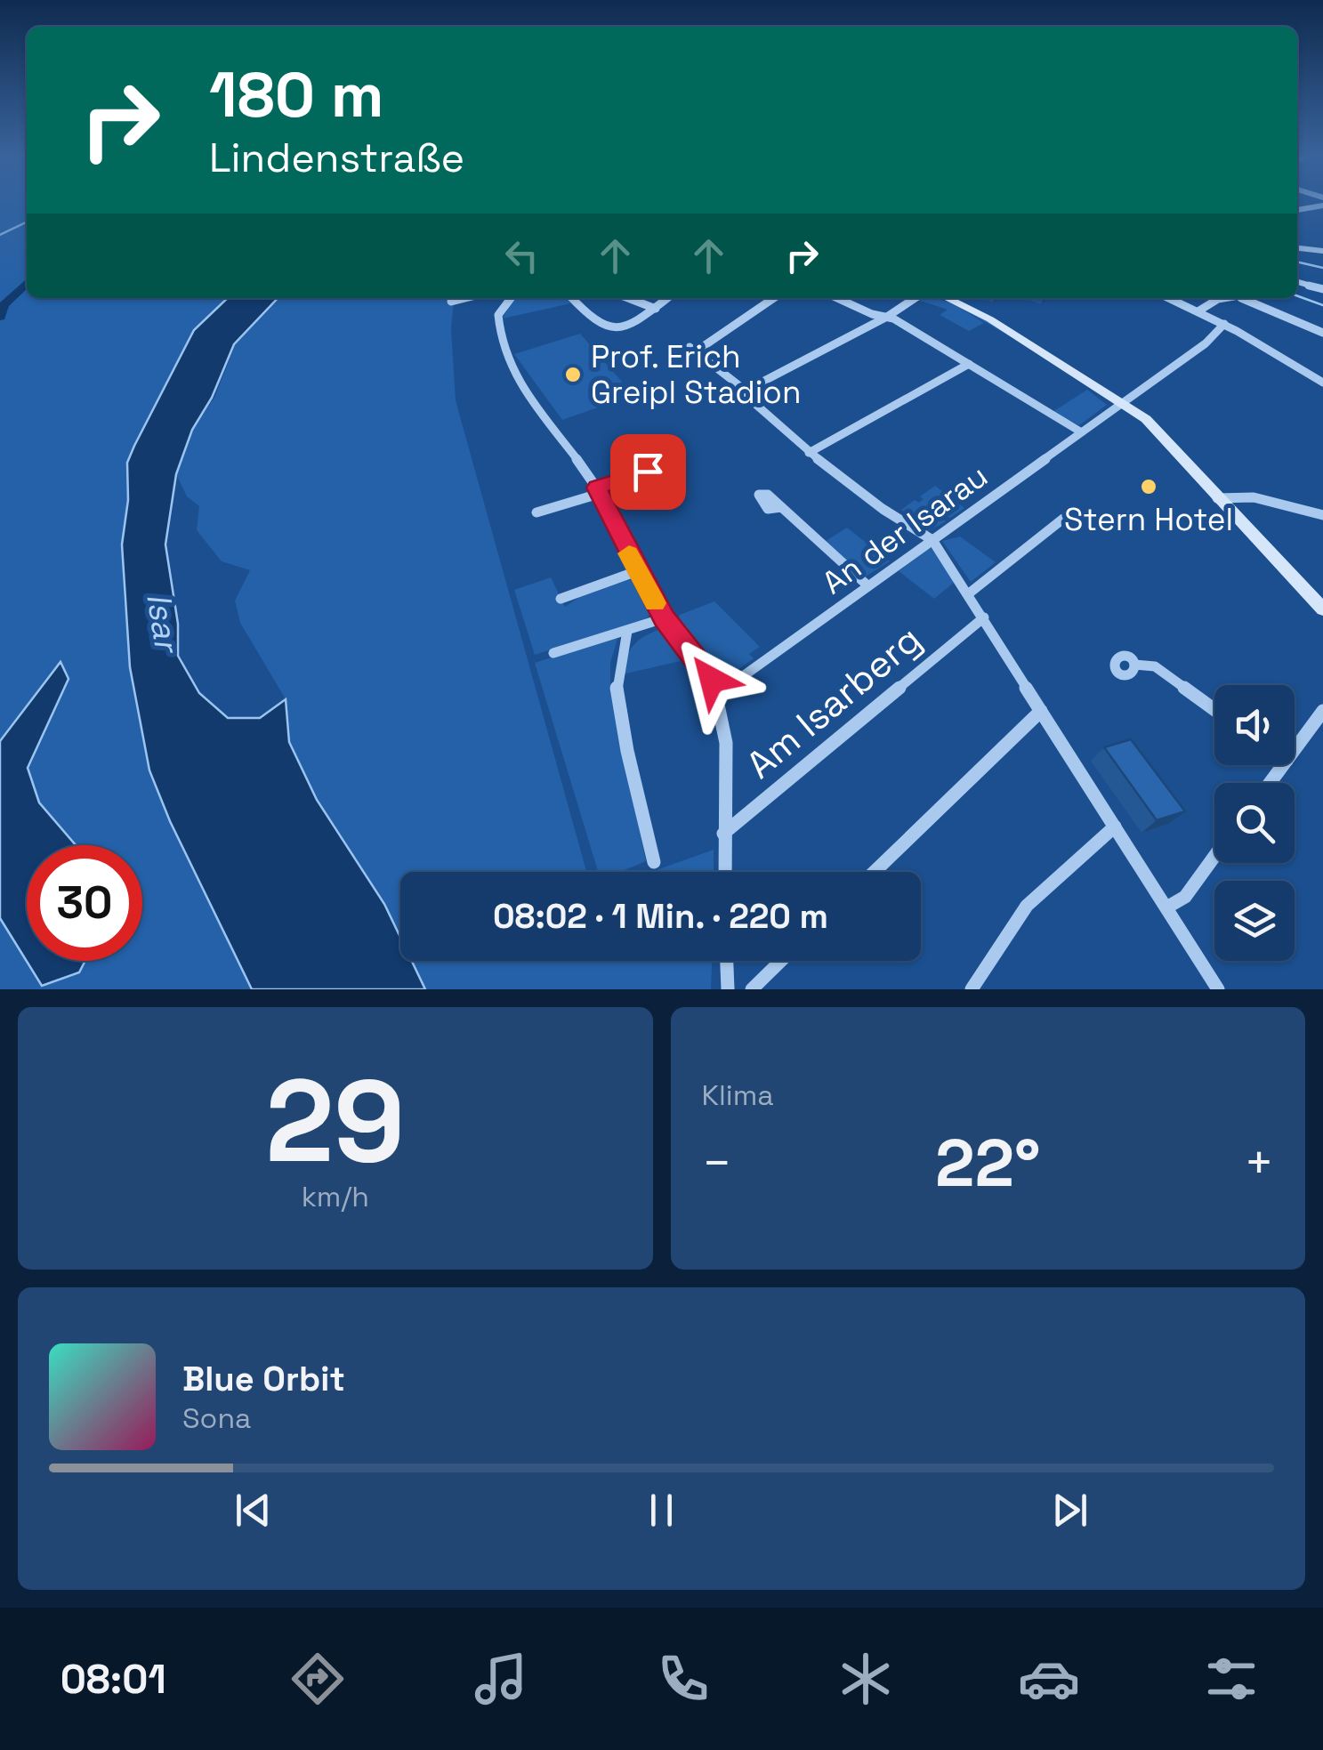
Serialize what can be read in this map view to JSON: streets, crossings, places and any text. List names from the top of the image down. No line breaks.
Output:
{"streets":{"street":["An der Isarau","Am Isarberg"]},"water":["Isar"],"places":["Prof. Erich Greipl Stadion","Stern Hotel"],"page":{"turn":["180 m","Lindenstraße"],"limit":"30","trip":"08:02 · 1 Min. · 220 m","tile":[["29","km/h"],"Klima"],"heat":["−","22°","+"],"song":["Blue Orbit","Sona"],"tabs":"08:01"}}
